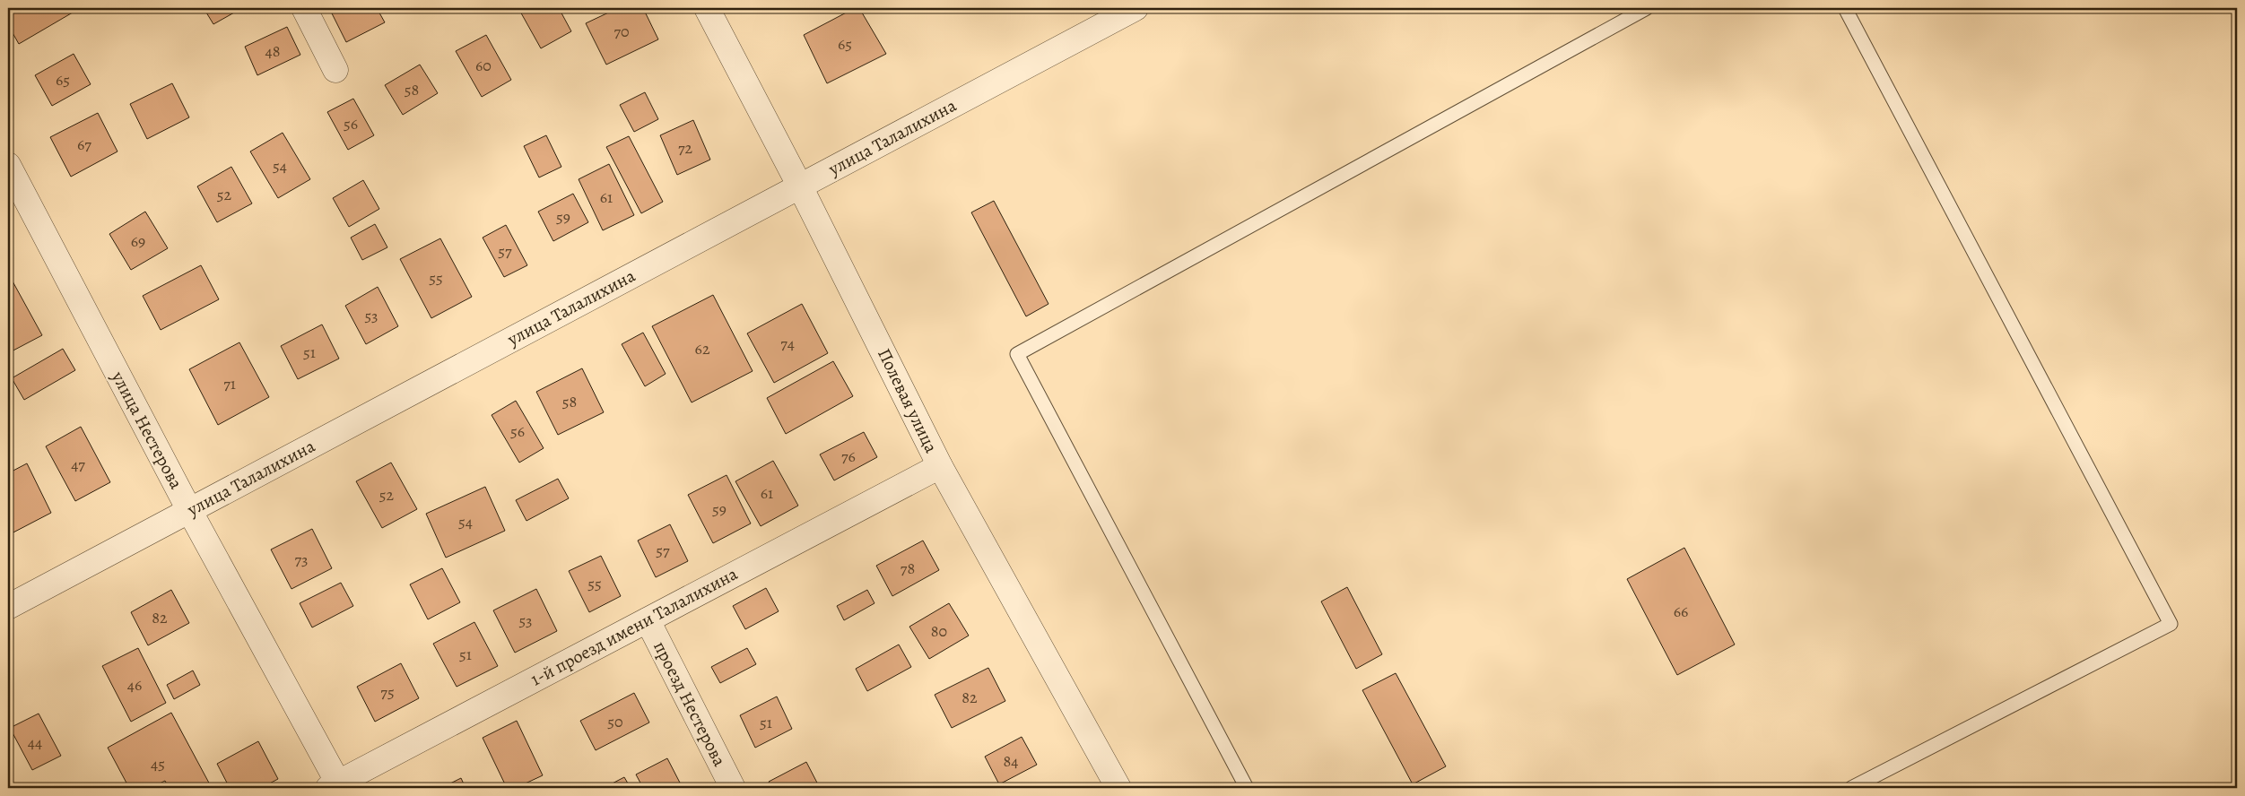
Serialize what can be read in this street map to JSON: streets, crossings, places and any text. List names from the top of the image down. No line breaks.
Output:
{"streets":{"street":["улица Талалихина","Полевая улица","улица Нестерова","1-й проезд имени Талалихина","проезд Нестерова"]},"crossings":[["улица Талалихина","Полевая улица"],["улица Талалихина","улица Нестерова"],["Полевая улица","1-й проезд имени Талалихина"],["улица Нестерова","1-й проезд имени Талалихина"],["1-й проезд имени Талалихина","проезд Нестерова"]],"house_numbers":["70","65","48","60","65","58","56","67","72","54","52","61","59","69","57","55","53","74","62","51","71","58","56","76","47","61","52","59","54","57","73","78","55","66","82","53","80","51","46","75","82","50","51","44","84","45"]}
